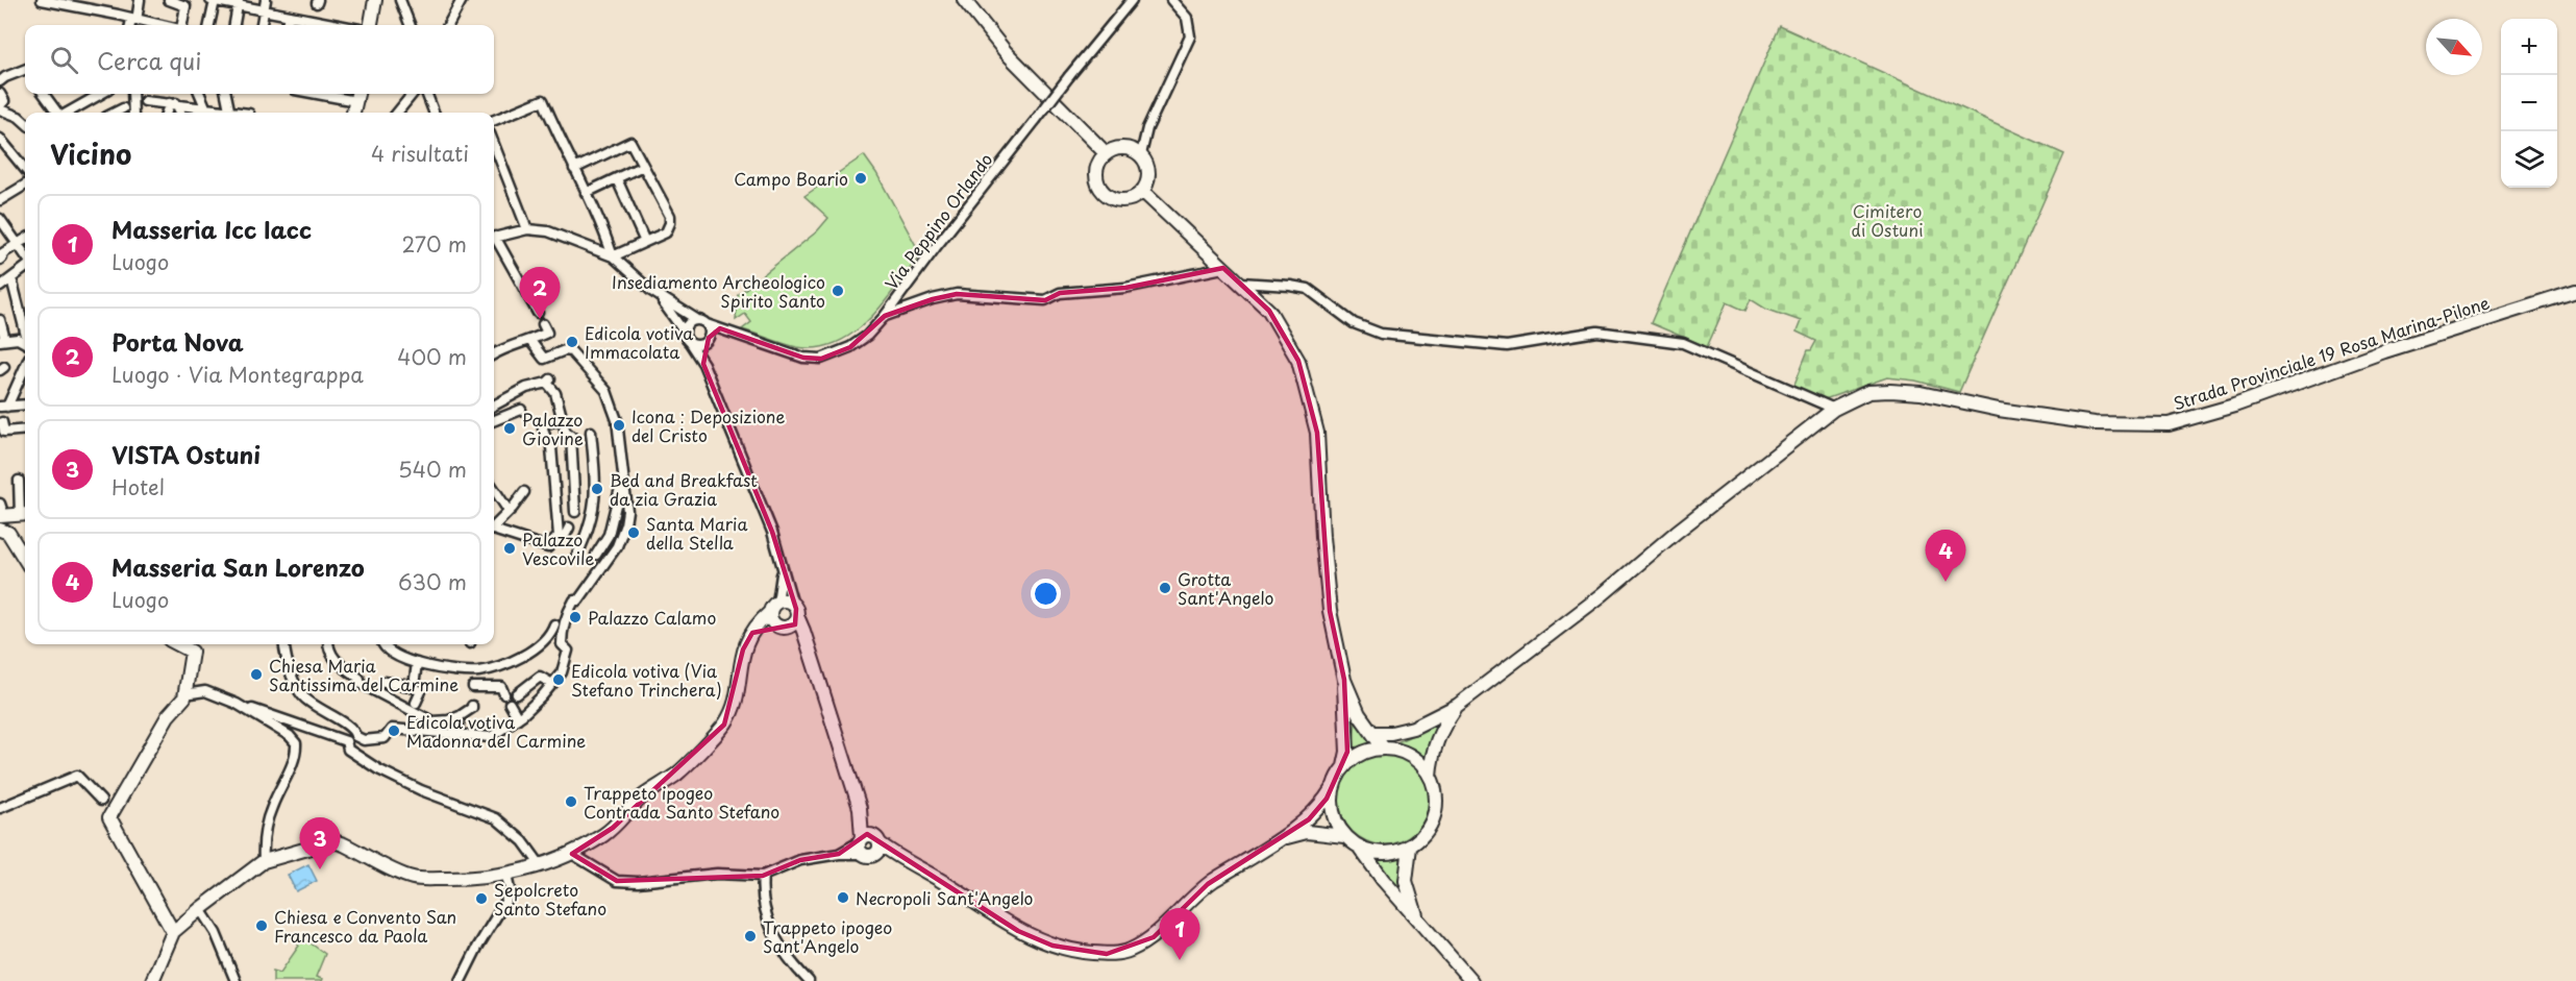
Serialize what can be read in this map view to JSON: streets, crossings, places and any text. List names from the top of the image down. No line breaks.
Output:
{"streets":{"street":["Via Peppino Orlando","Strada Provinciale 19 Rosa Marina-Pilone"]},"parks":["Cimitero di Ostuni"],"places":["Campo Boario","Insediamento Archeologico Spirito Santo","Edicola votiva Immacolata","Icona : Deposizione del Cristo","Palazzo Giovine","Bed and Breakfast da zia Grazia","Santa Maria della Stella","Palazzo Vescovile","Grotta Sant'Angelo","Palazzo Calamo","Chiesa Maria Santissima del Carmine","Edicola votiva (Via Stefano Trinchera)","Edicola votiva Madonna del Carmine","Trappeto ipogeo Contrada Santo Stefano","Necropoli Sant'Angelo","Sepolcreto Santo Stefano","Chiesa e Convento San Francesco da Paola","Trappeto ipogeo Sant'Angelo"],"north":"bottom right","page":{"map_buttons":["+","−"],"search":"Cerca qui","heading":["Vicino","4 risultati"],"list":[{"mark":"1","name":"Masseria Icc Iacc","note":"Luogo","value":"270 m"},{"mark":"2","name":"Porta Nova","note":"Luogo · Via Montegrappa","value":"400 m"},{"mark":"3","name":"VISTA Ostuni","note":"Hotel","value":"540 m"},{"mark":"4","name":"Masseria San Lorenzo","note":"Luogo","value":"630 m"}],"pins":["2","4","3","1"]}}
